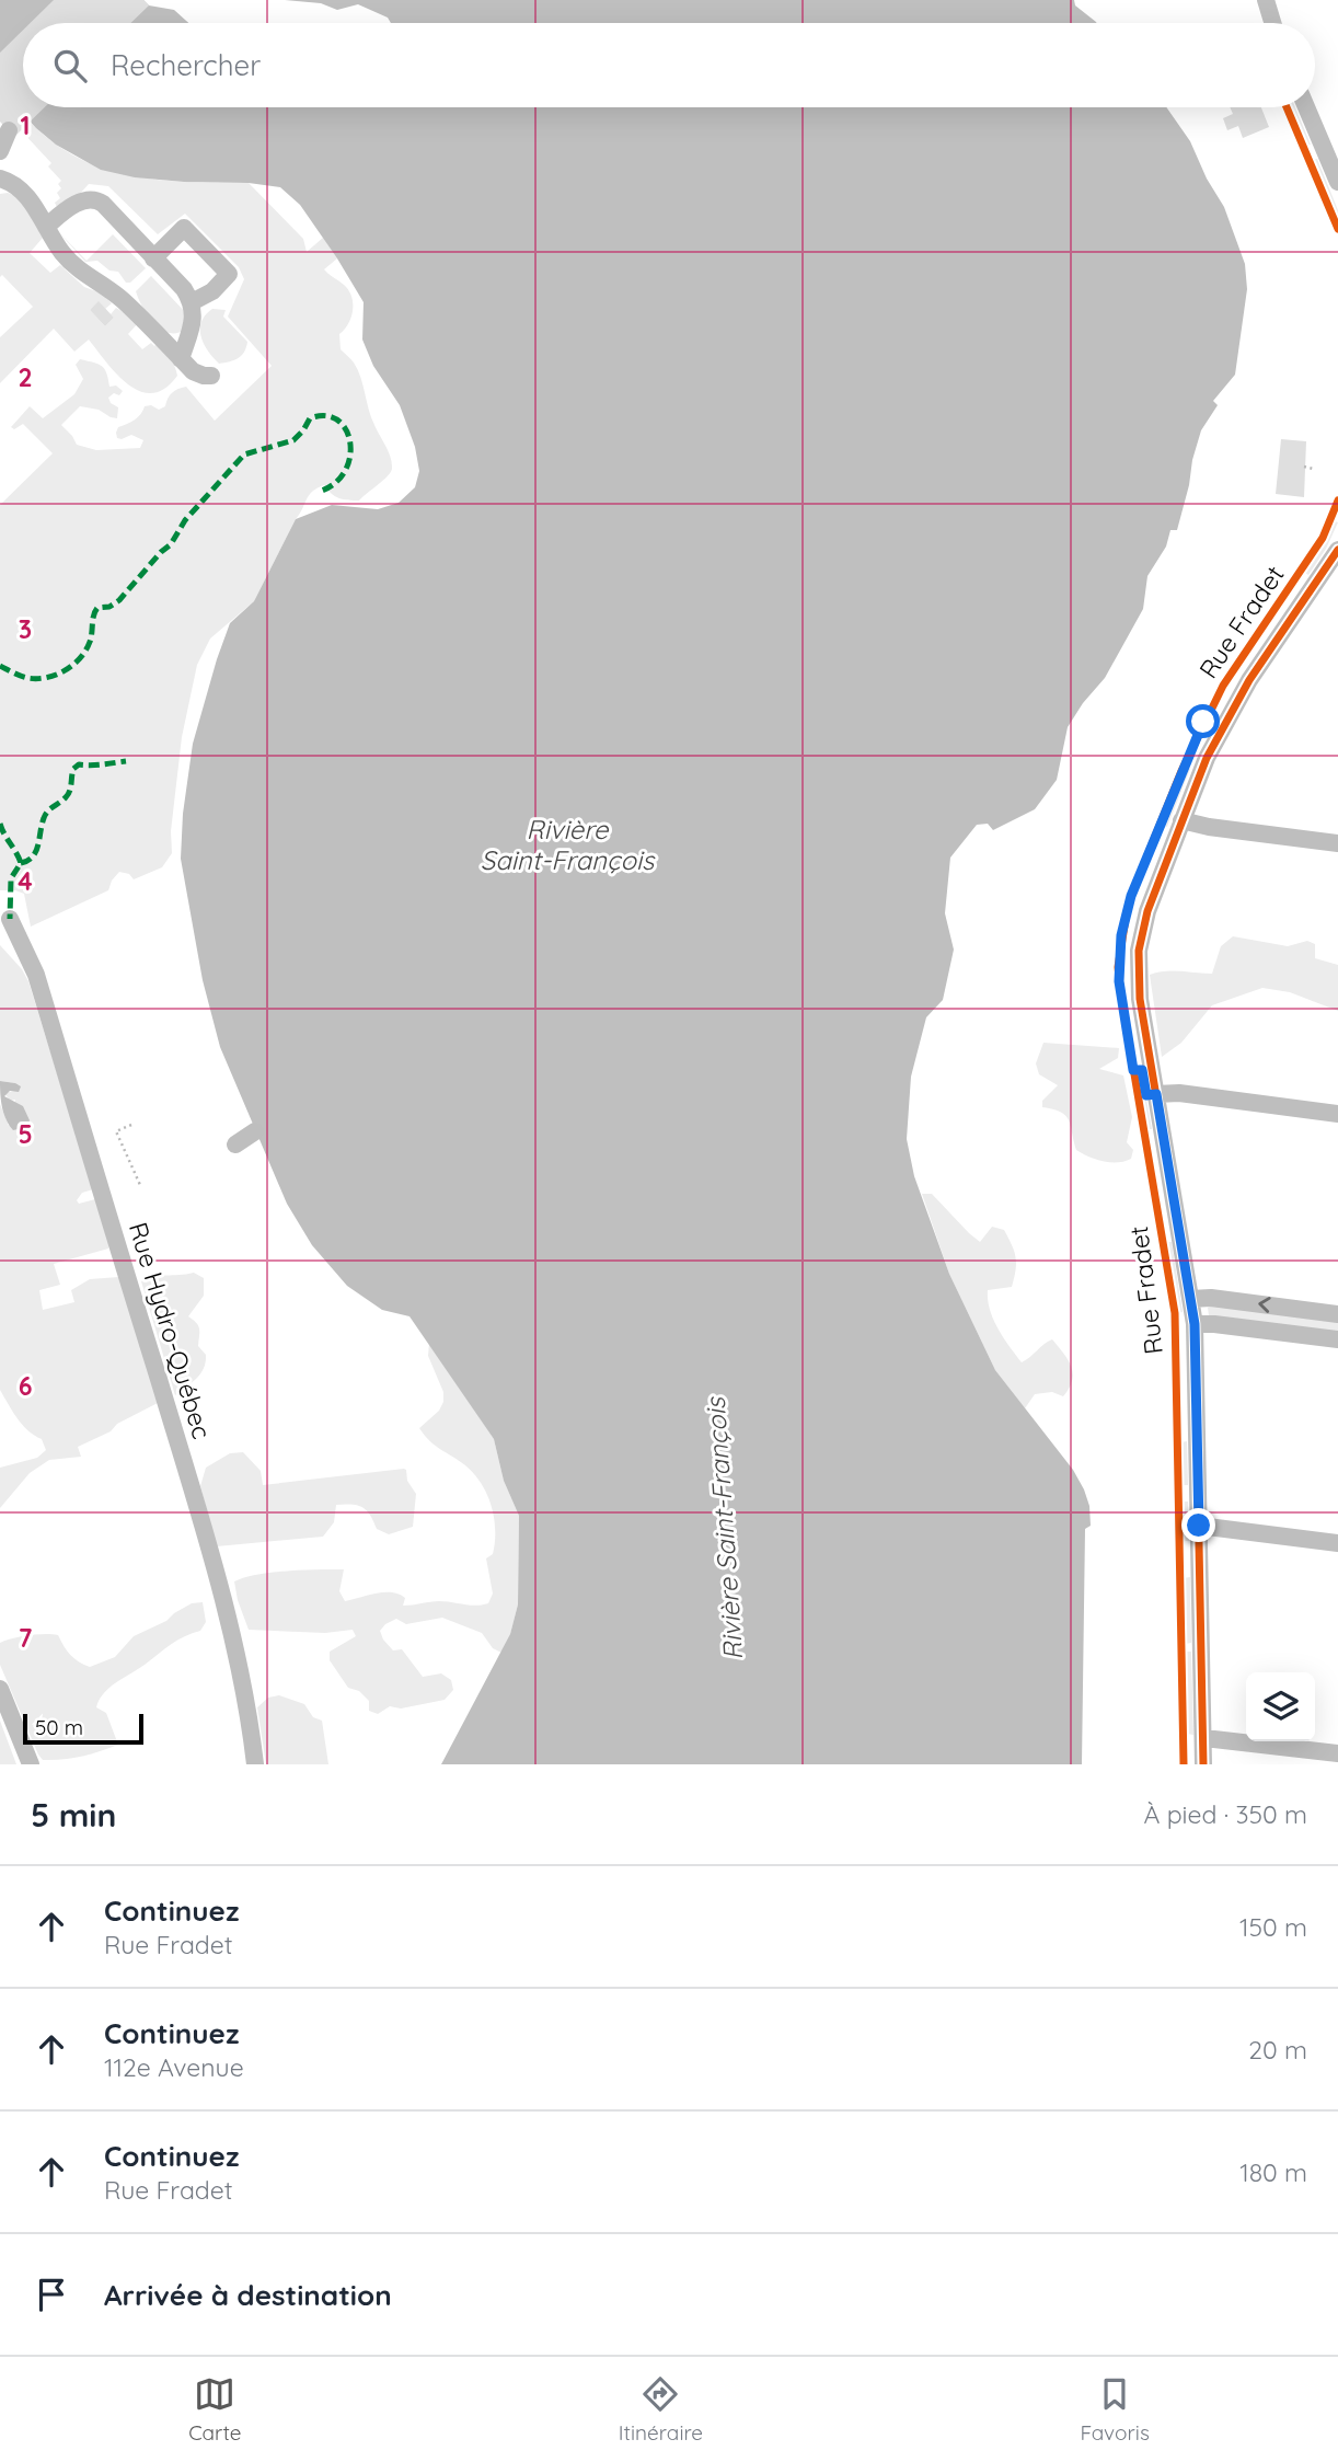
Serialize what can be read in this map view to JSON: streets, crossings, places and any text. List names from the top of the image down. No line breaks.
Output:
{"streets":{"street":["Rue Fradet","Rue Hydro-Québec"]},"water":["Rivière Saint-François"],"scale_bar":"50 m","page":{"search":"Rechercher","scale":"50 m","heading":["5 min","À pied · 350 m"],"list":[["Continuez","Rue Fradet","150 m"],["Continuez","112e Avenue","20 m"],["Continuez","Rue Fradet","180 m"],"Arrivée à destination"],"nav":["Carte","Itinéraire","Favoris"]},"grid":{"rows":["1","2","3","4","5","6","7"]}}
